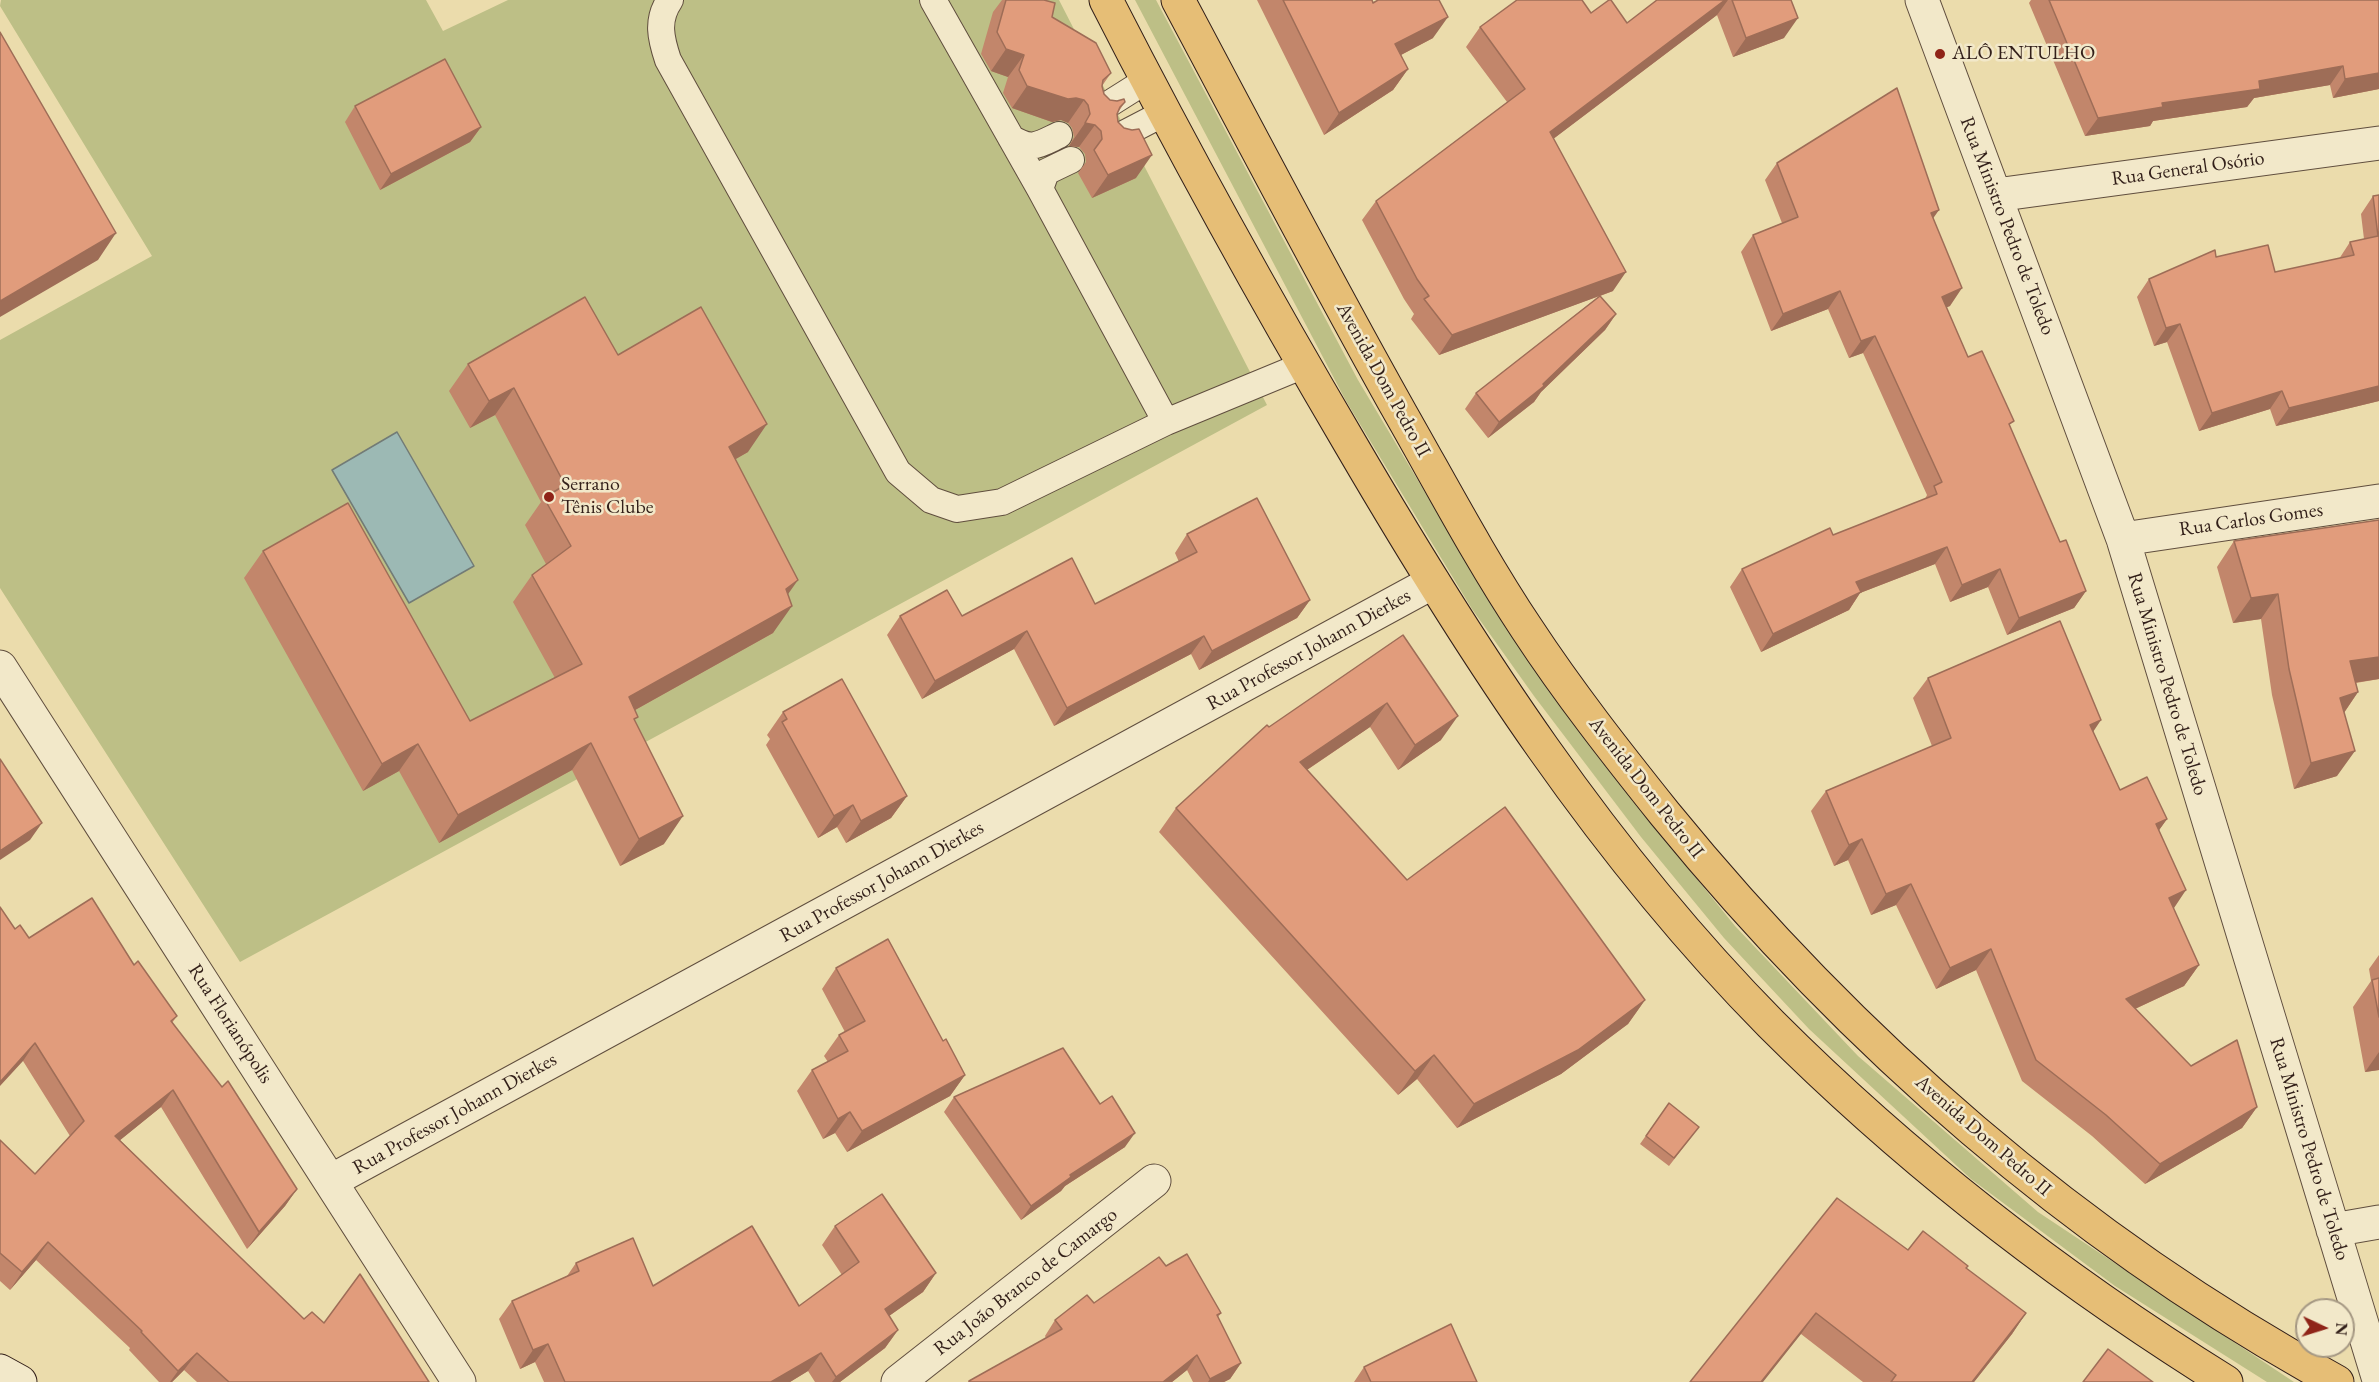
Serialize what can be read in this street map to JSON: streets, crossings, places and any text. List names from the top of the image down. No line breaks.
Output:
{"streets":{"main road":["Avenida Dom Pedro II"],"street":["Rua General Osório","Rua Ministro Pedro de Toledo","Rua Carlos Gomes","Rua Professor Johann Dierkes","Rua Florianópolis","Rua João Branco de Camargo"]},"crossings":[["Rua General Osório","Rua Ministro Pedro de Toledo"],["Rua Ministro Pedro de Toledo","Rua Carlos Gomes"],["Rua Professor Johann Dierkes","Rua Florianópolis"]],"places":["ALÔ ENTULHO","Serrano Tênis Clube"],"north":"right"}
